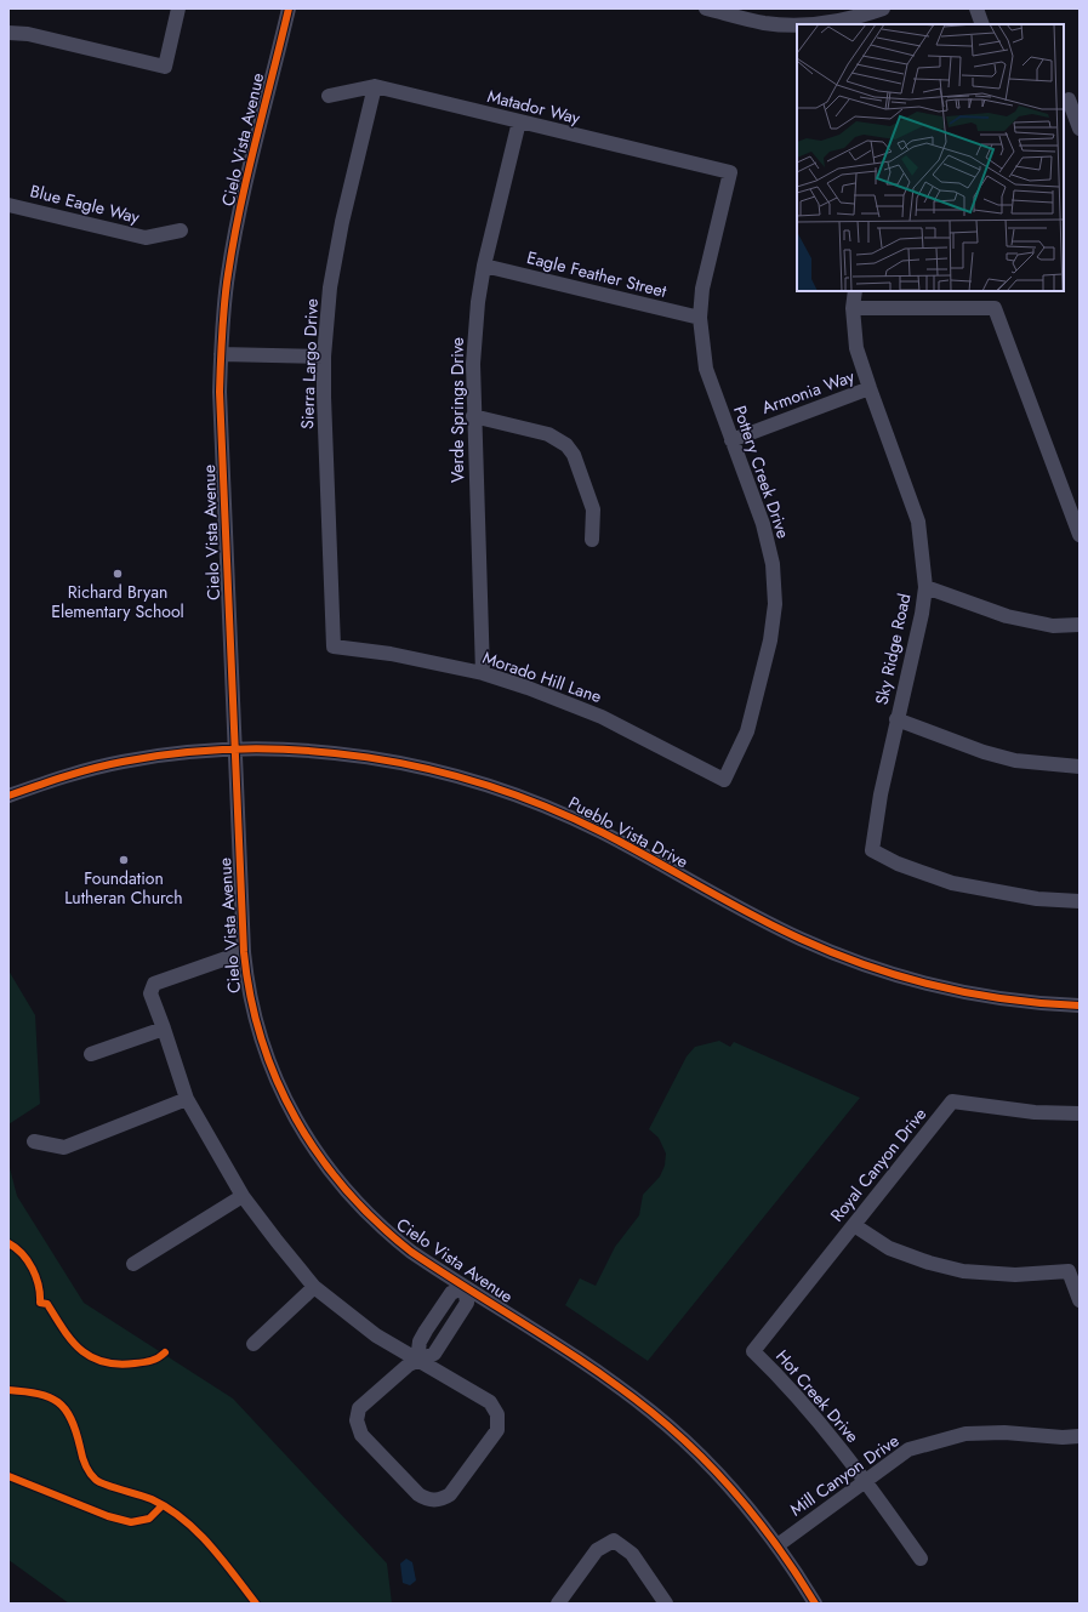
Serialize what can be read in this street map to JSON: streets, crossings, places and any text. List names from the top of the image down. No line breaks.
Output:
{"streets":{"street":["Matador Way","Cielo Vista Avenue","Blue Eagle Way","Eagle Feather Street","Sierra Largo Drive","Armonia Way","Verde Springs Drive","Pottery Creek Drive","Sky Ridge Road","Morado Hill Lane","Pueblo Vista Drive","Royal Canyon Drive","Hot Creek Drive","Mill Canyon Drive"]},"crossings":[["Matador Way","Sierra Largo Drive"],["Matador Way","Verde Springs Drive"],["Matador Way","Pottery Creek Drive"],["Cielo Vista Avenue","Pueblo Vista Drive"],["Cielo Vista Avenue","Mill Canyon Drive"],["Eagle Feather Street","Verde Springs Drive"],["Eagle Feather Street","Pottery Creek Drive"],["Sierra Largo Drive","Morado Hill Lane"],["Armonia Way","Pottery Creek Drive"],["Armonia Way","Sky Ridge Road"],["Verde Springs Drive","Morado Hill Lane"],["Pottery Creek Drive","Morado Hill Lane"],["Royal Canyon Drive","Hot Creek Drive"],["Hot Creek Drive","Mill Canyon Drive"]],"places":["Richard Bryan Elementary School","Foundation Lutheran Church"]}
